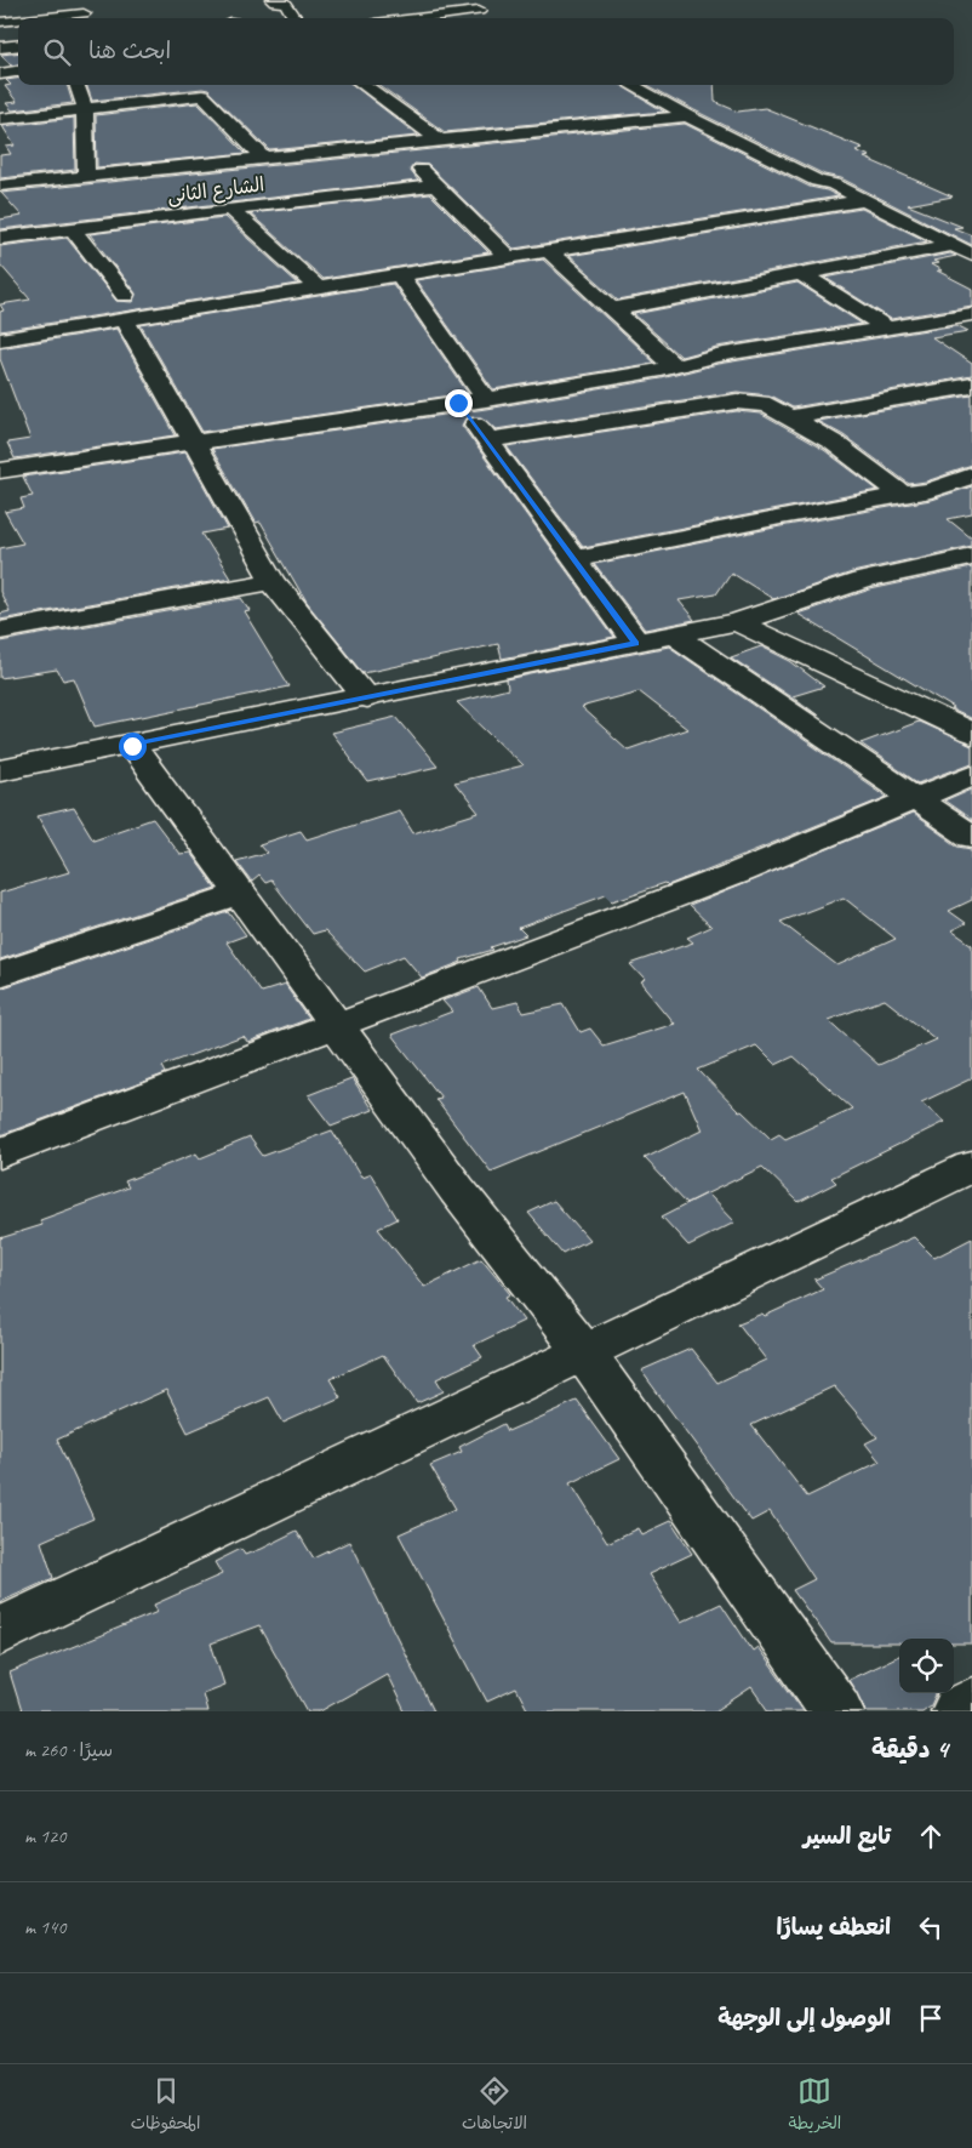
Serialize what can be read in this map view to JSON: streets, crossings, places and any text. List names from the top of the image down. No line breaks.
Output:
{"streets":{"street":["الشارع الثانى"]},"page":{"search":"ابحث هنا","heading":["4 دقيقة","سيرًا · 260 m"],"list":[["تابع السير","120 m"],["انعطف يسارًا","140 m"],"الوصول إلى الوجهة"],"nav":["الخريطة","الاتجاهات","المحفوظات"]}}
